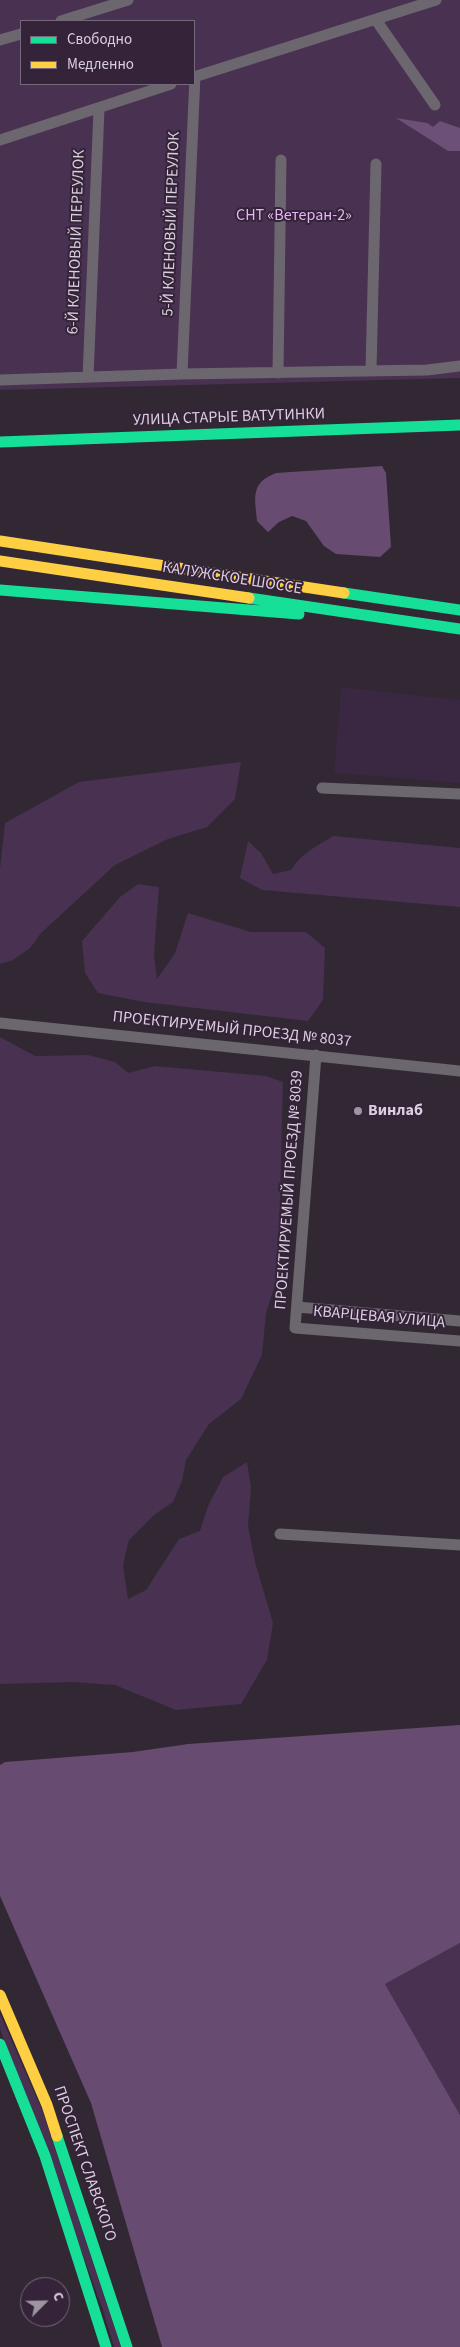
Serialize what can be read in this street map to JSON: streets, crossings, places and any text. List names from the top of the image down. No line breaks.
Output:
{"streets":{"main road":["УЛИЦА СТАРЫЕ ВАТУТИНКИ","КАЛУЖСКОЕ ШОССЕ","ПРОСПЕКТ СЛАВСКОГО"],"street":["5-Й КЛЕНОВЫЙ ПЕРЕУЛОК","6-Й КЛЕНОВЫЙ ПЕРЕУЛОК","ПРОЕКТИРУЕМЫЙ ПРОЕЗД № 8037","ПРОЕКТИРУЕМЫЙ ПРОЕЗД № 8039","КВАРЦЕВАЯ УЛИЦА"]},"crossings":[["ПРОЕКТИРУЕМЫЙ ПРОЕЗД № 8037","ПРОЕКТИРУЕМЫЙ ПРОЕЗД № 8039"],["ПРОЕКТИРУЕМЫЙ ПРОЕЗД № 8039","КВАРЦЕВАЯ УЛИЦА"]],"parks":["СНТ «Ветеран-2»"],"places":["Винлаб"],"legend":["Свободно","Медленно"],"north":"top right"}
